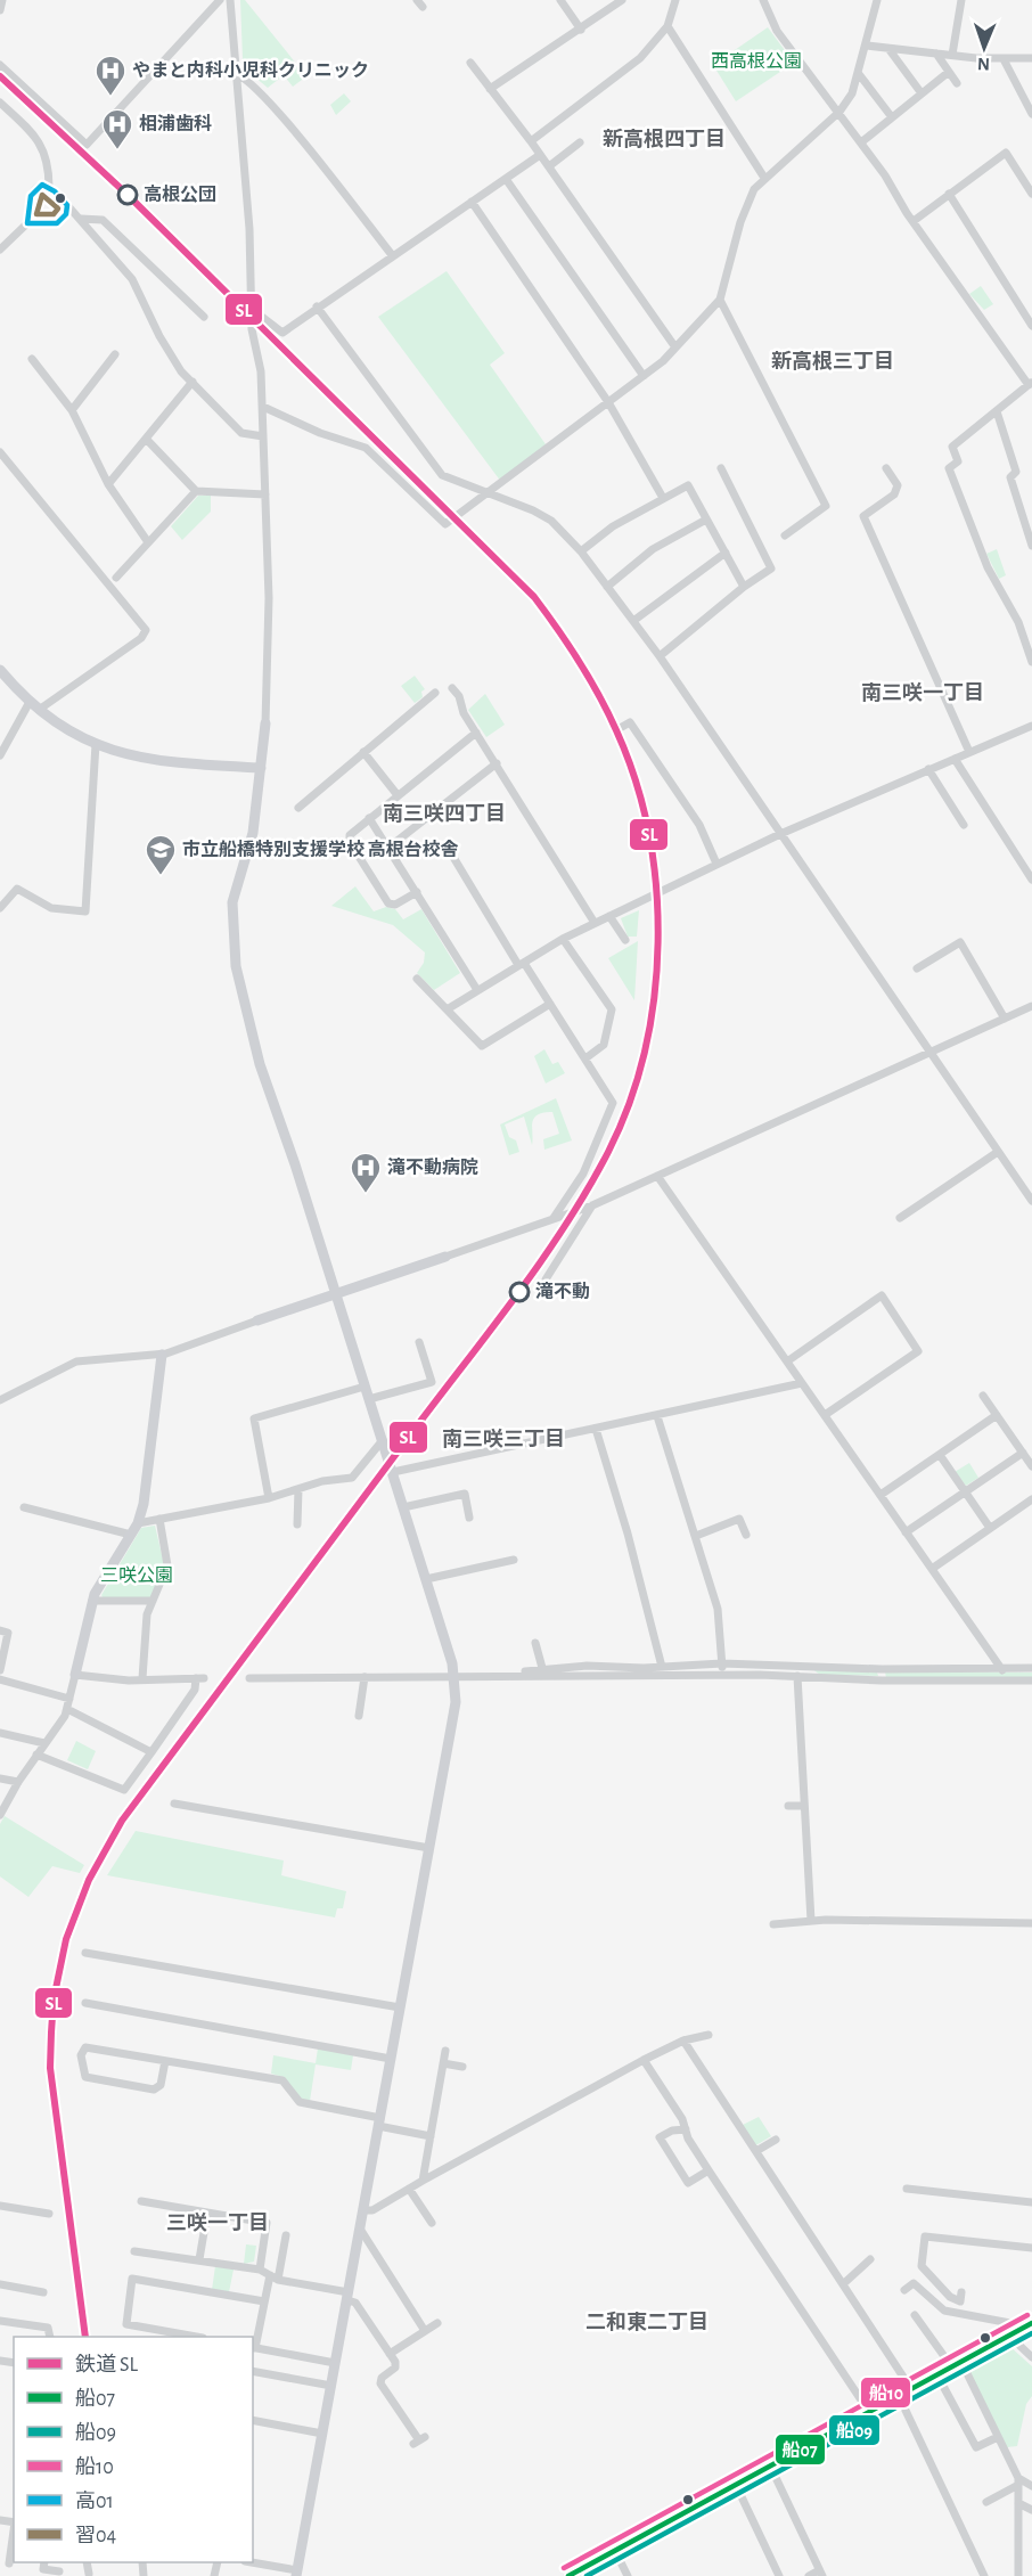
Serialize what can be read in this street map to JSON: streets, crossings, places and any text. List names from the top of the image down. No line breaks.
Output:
{"districts":["新高根四丁目","新高根三丁目","南三咲一丁目","南三咲四丁目","南三咲三丁目","三咲一丁目","二和東二丁目"],"parks":["西高根公園","三咲公園"],"places":{"hospital":["やまと内科小児科クリニック","相浦歯科","滝不動病院"],"other":["高根公団","滝不動"],"school or university":["市立船橋特別支援学校 高根台校舎"]},"lines":["rail line SL","transit line 高01","transit line 習04","transit line 船10","transit line 船07","transit line 船09"],"legend":["鉄道 SL","船07","船09","船10","高01","習04"],"north":"bottom"}
